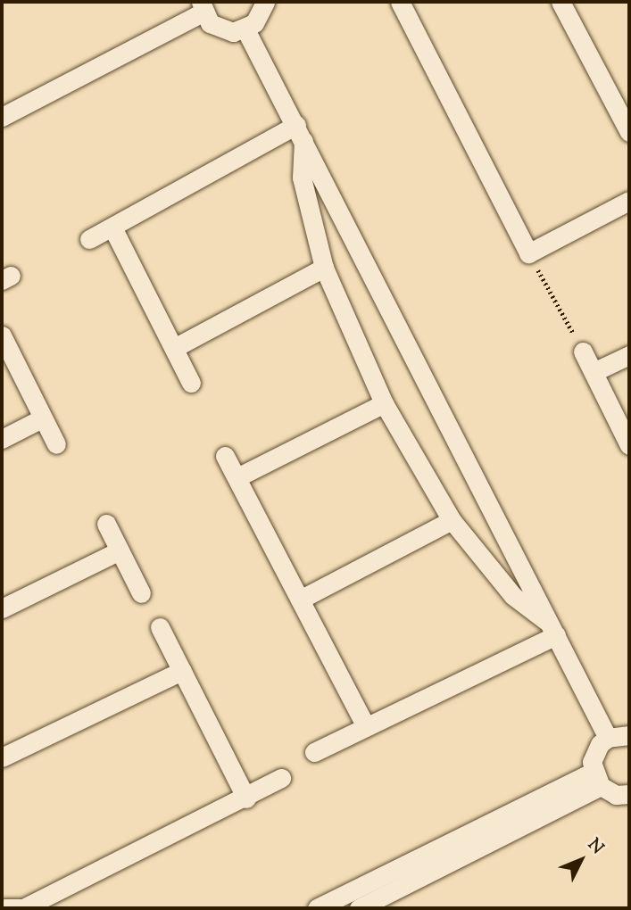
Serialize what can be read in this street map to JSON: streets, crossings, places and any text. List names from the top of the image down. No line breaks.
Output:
{"north":"top right"}
